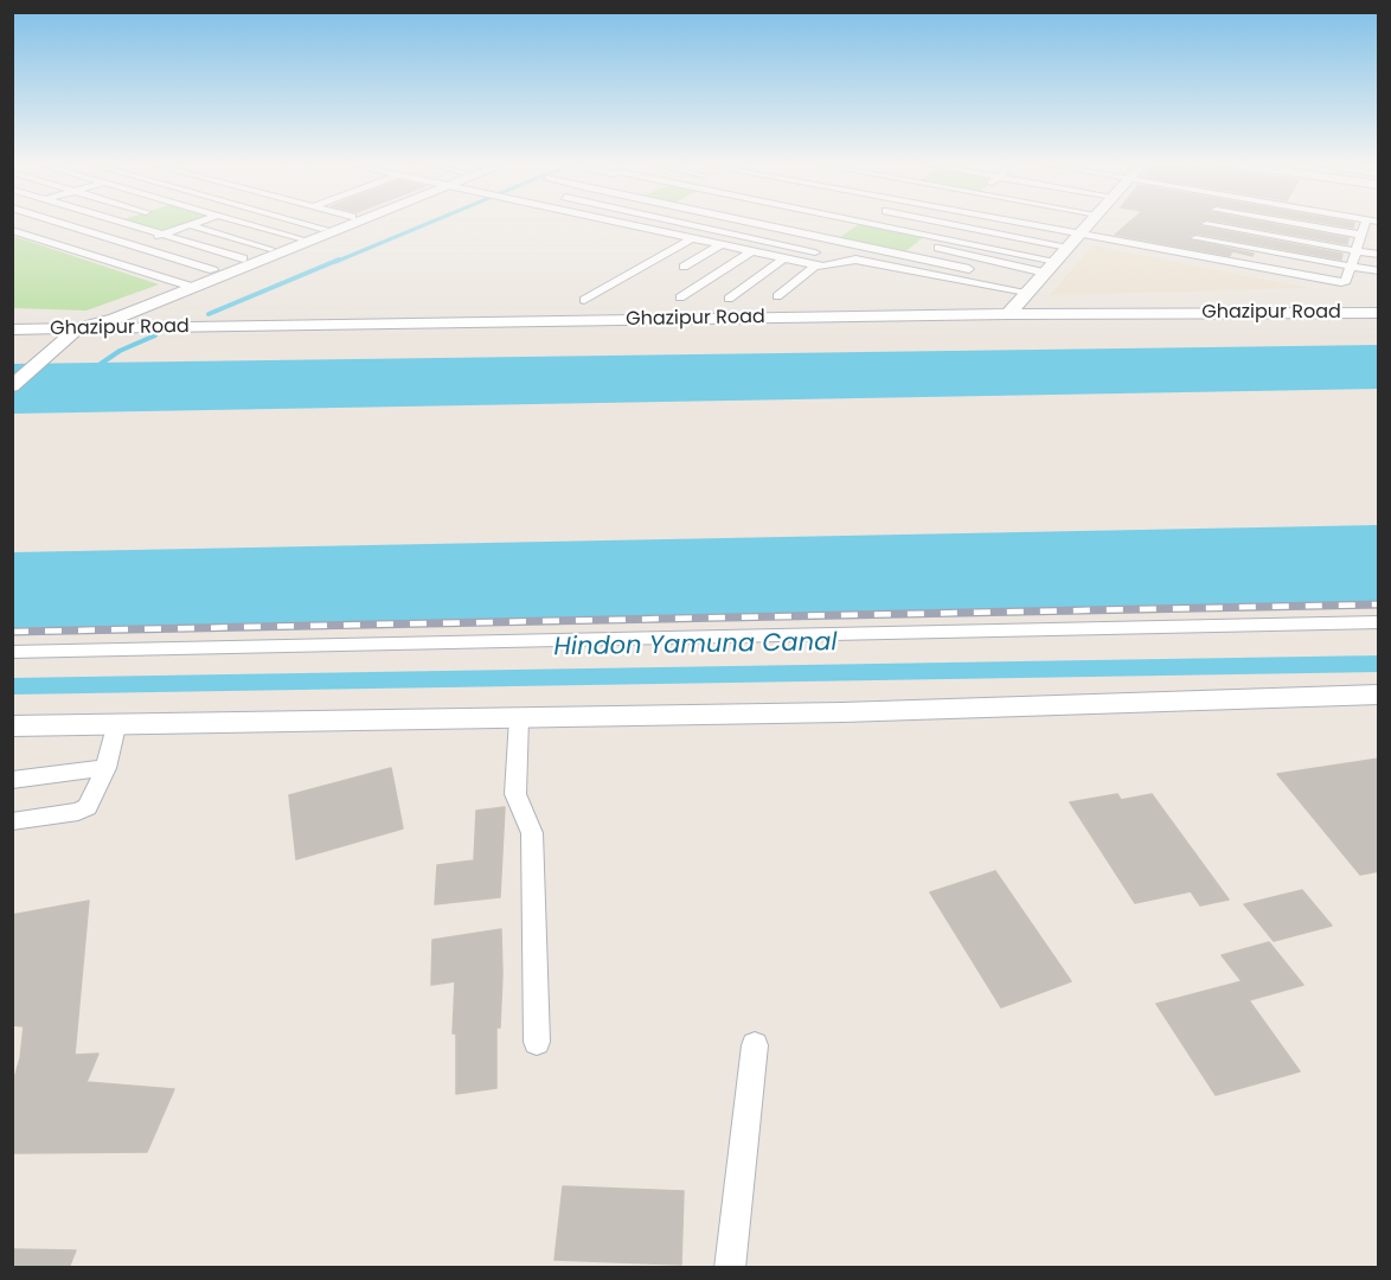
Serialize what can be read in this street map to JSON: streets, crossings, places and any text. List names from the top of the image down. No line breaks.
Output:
{"streets":{"street":["Ghazipur Road"]},"water":["Hindon Yamuna Canal"]}
